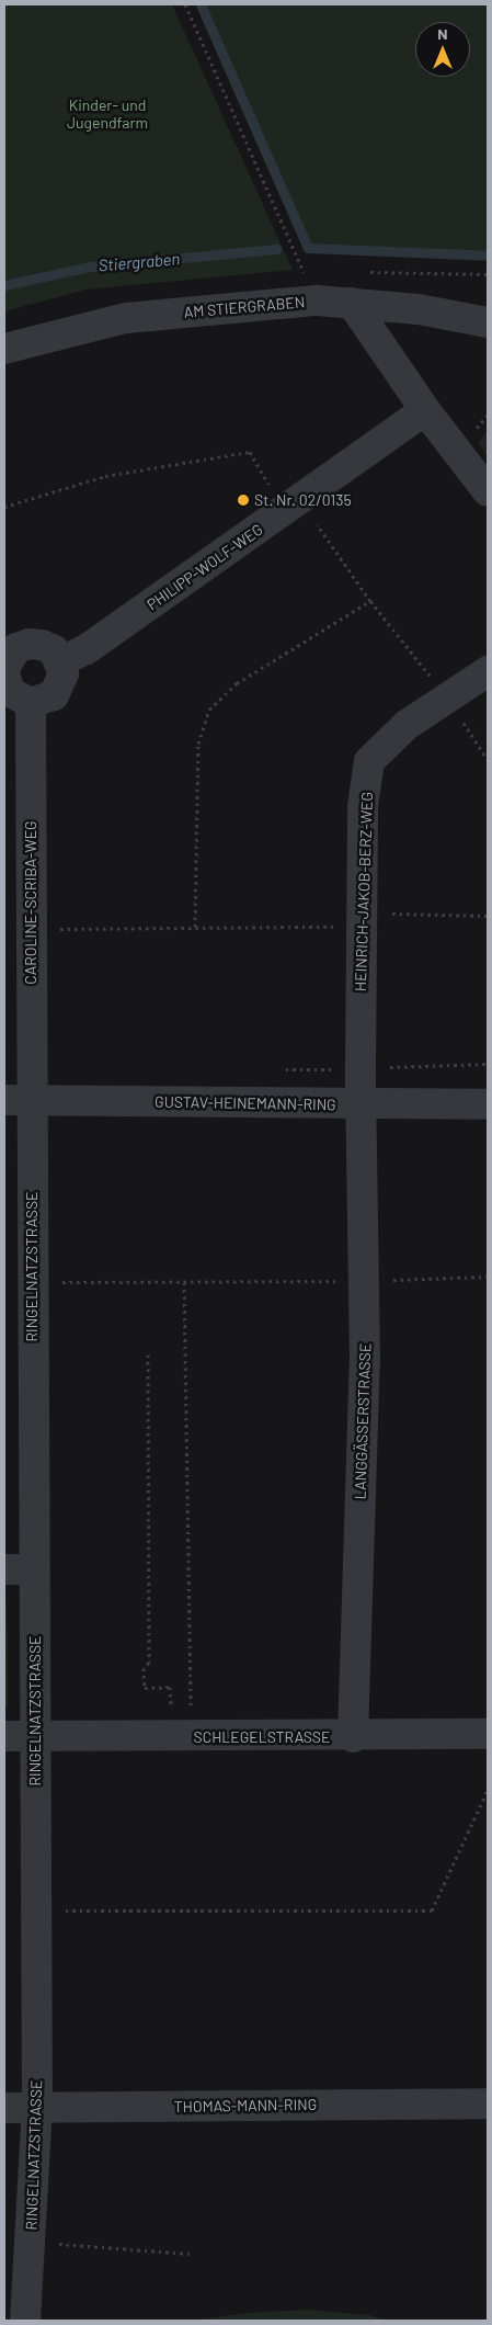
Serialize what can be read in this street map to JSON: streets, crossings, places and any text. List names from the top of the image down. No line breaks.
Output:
{"streets":{"street":["AM STIERGRABEN","PHILIPP-WOLF-WEG","HEINRICH-JAKOB-BERZ-WEG","CAROLINE-SCRIBA-WEG","GUSTAV-HEINEMANN-RING","RINGELNATZSTRASSE","LANGGÄSSERSTRASSE","SCHLEGELSTRASSE","THOMAS-MANN-RING"]},"crossings":[["HEINRICH-JAKOB-BERZ-WEG","GUSTAV-HEINEMANN-RING"],["HEINRICH-JAKOB-BERZ-WEG","LANGGÄSSERSTRASSE"],["CAROLINE-SCRIBA-WEG","GUSTAV-HEINEMANN-RING"],["CAROLINE-SCRIBA-WEG","RINGELNATZSTRASSE"],["GUSTAV-HEINEMANN-RING","RINGELNATZSTRASSE"],["GUSTAV-HEINEMANN-RING","LANGGÄSSERSTRASSE"],["RINGELNATZSTRASSE","SCHLEGELSTRASSE"],["RINGELNATZSTRASSE","THOMAS-MANN-RING"],["LANGGÄSSERSTRASSE","SCHLEGELSTRASSE"]],"water":["Stiergraben"],"parks":["Kinder- und Jugendfarm"],"places":["St. Nr. 02/0135"],"north":"top"}
